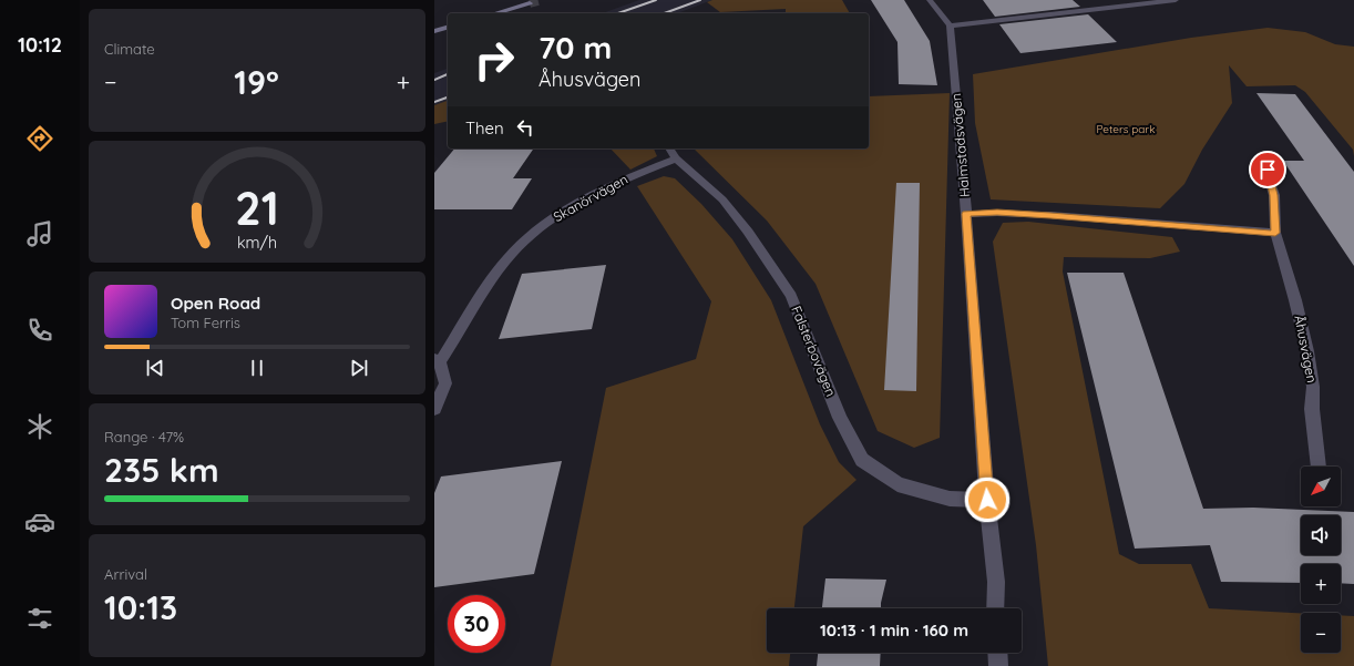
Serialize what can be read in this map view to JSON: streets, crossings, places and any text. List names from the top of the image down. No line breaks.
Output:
{"streets":{"street":["Halmstadsvägen","Skanörvägen","Åhusvägen","Falsterbovägen"]},"crossings":[["Halmstadsvägen","Falsterbovägen"],["Skanörvägen","Falsterbovägen"]],"parks":["Peters park"],"north":"bottom left","page":{"tabs":"10:12","tile":["Climate",["Range · 47%","235 km"],["Arrival","10:13"]],"turn":["70 m","Åhusvägen"],"heat":["−","19°","+"],"then":"Then","song":["Open Road","Tom Ferris"],"map_buttons":["+","−"],"limit":"30","trip":"10:13 · 1 min · 160 m","gauge":["21","km/h"]}}
